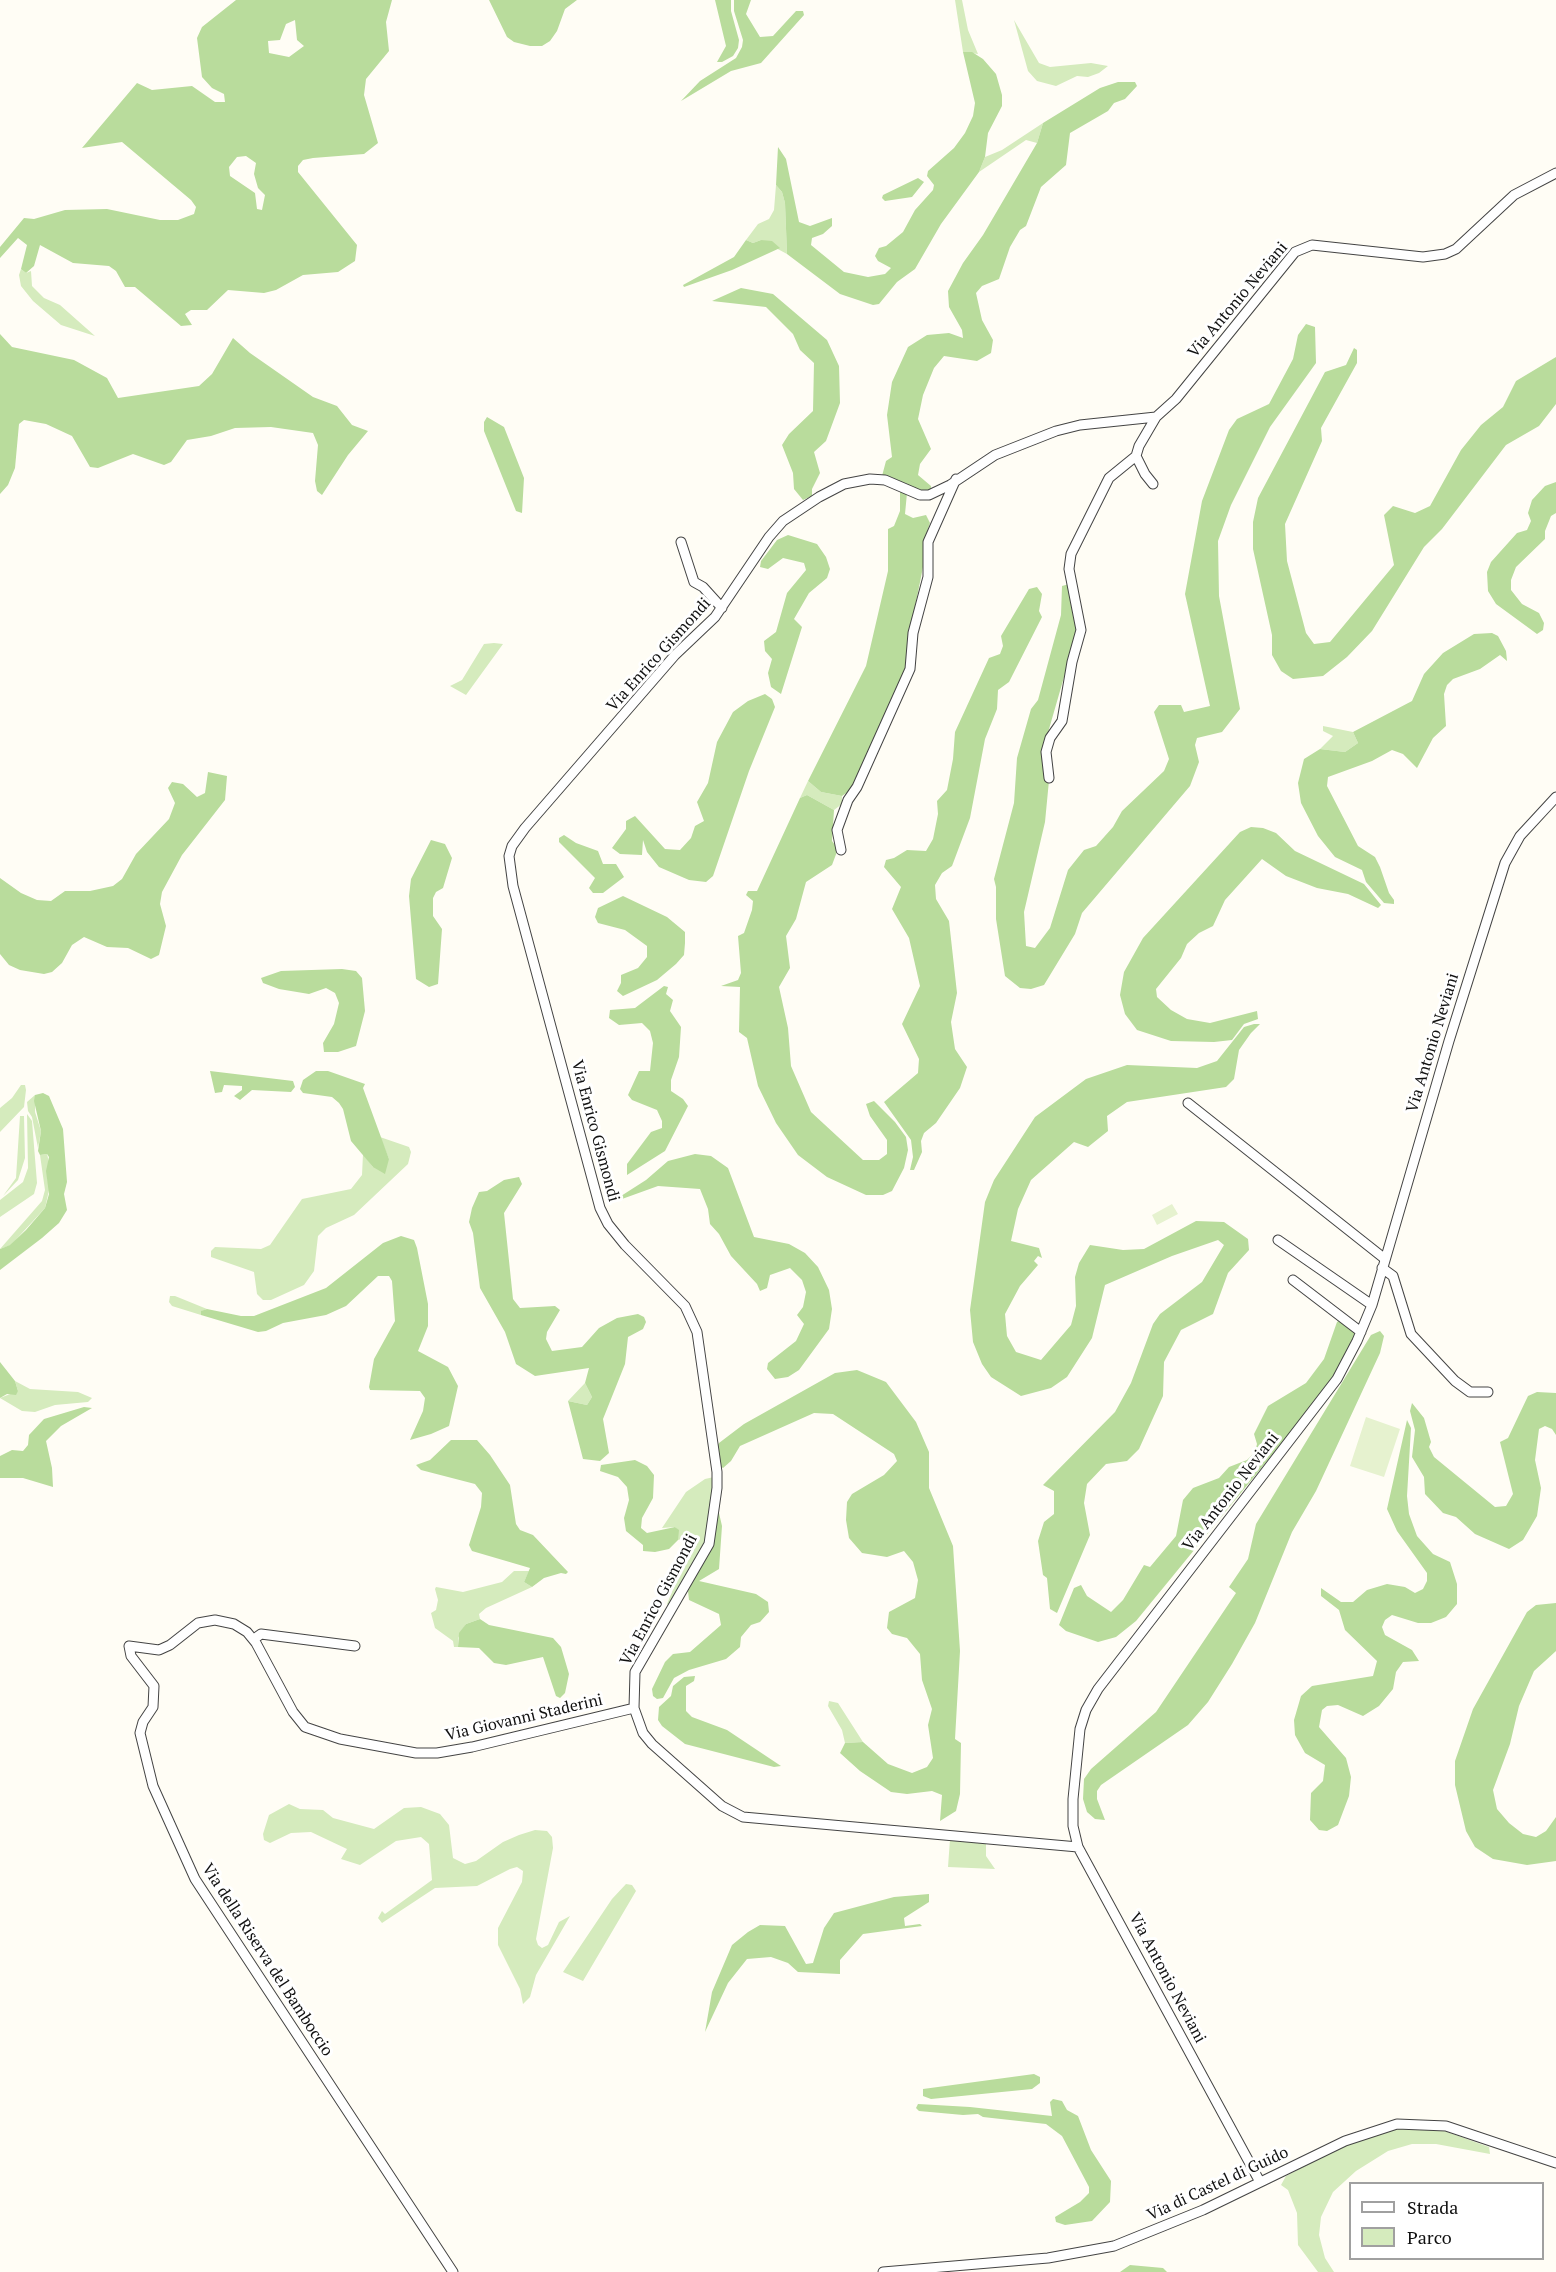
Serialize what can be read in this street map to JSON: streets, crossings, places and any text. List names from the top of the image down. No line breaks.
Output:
{"streets":{"street":["Via Antonio Neviani","Via Enrico Gismondi","Via Giovanni Staderini","Via della Riserva del Bamboccio","Via di Castel di Guido"]},"crossings":[["Via Antonio Neviani","Via Enrico Gismondi"],["Via Antonio Neviani","Via di Castel di Guido"],["Via Enrico Gismondi","Via Giovanni Staderini"],["Via Giovanni Staderini","Via della Riserva del Bamboccio"]],"legend":["Strada","Parco"]}
